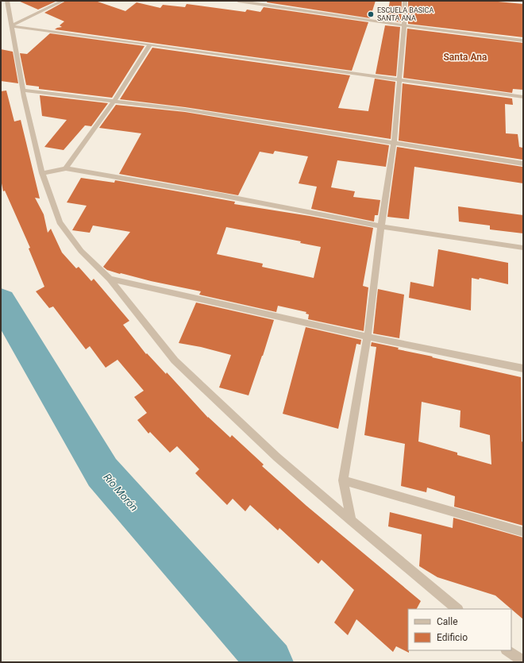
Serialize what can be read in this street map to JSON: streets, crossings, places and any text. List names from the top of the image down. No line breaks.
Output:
{"districts":["Santa Ana"],"water":["Río Morón"],"places":["ESCUELA BASICA SANTA ANA"],"legend":["Calle","Edificio"]}
